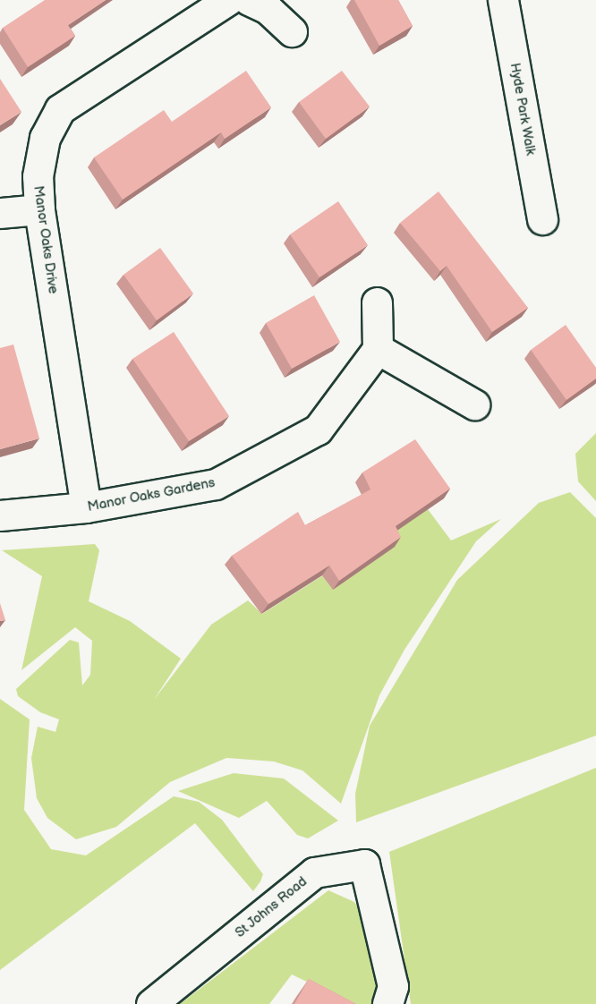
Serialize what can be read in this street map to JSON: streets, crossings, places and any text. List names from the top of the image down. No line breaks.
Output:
{"streets":{"street":["Hyde Park Walk","Manor Oaks Drive","Manor Oaks Gardens","St Johns Road"]},"crossings":[["Manor Oaks Drive","Manor Oaks Gardens"]]}
